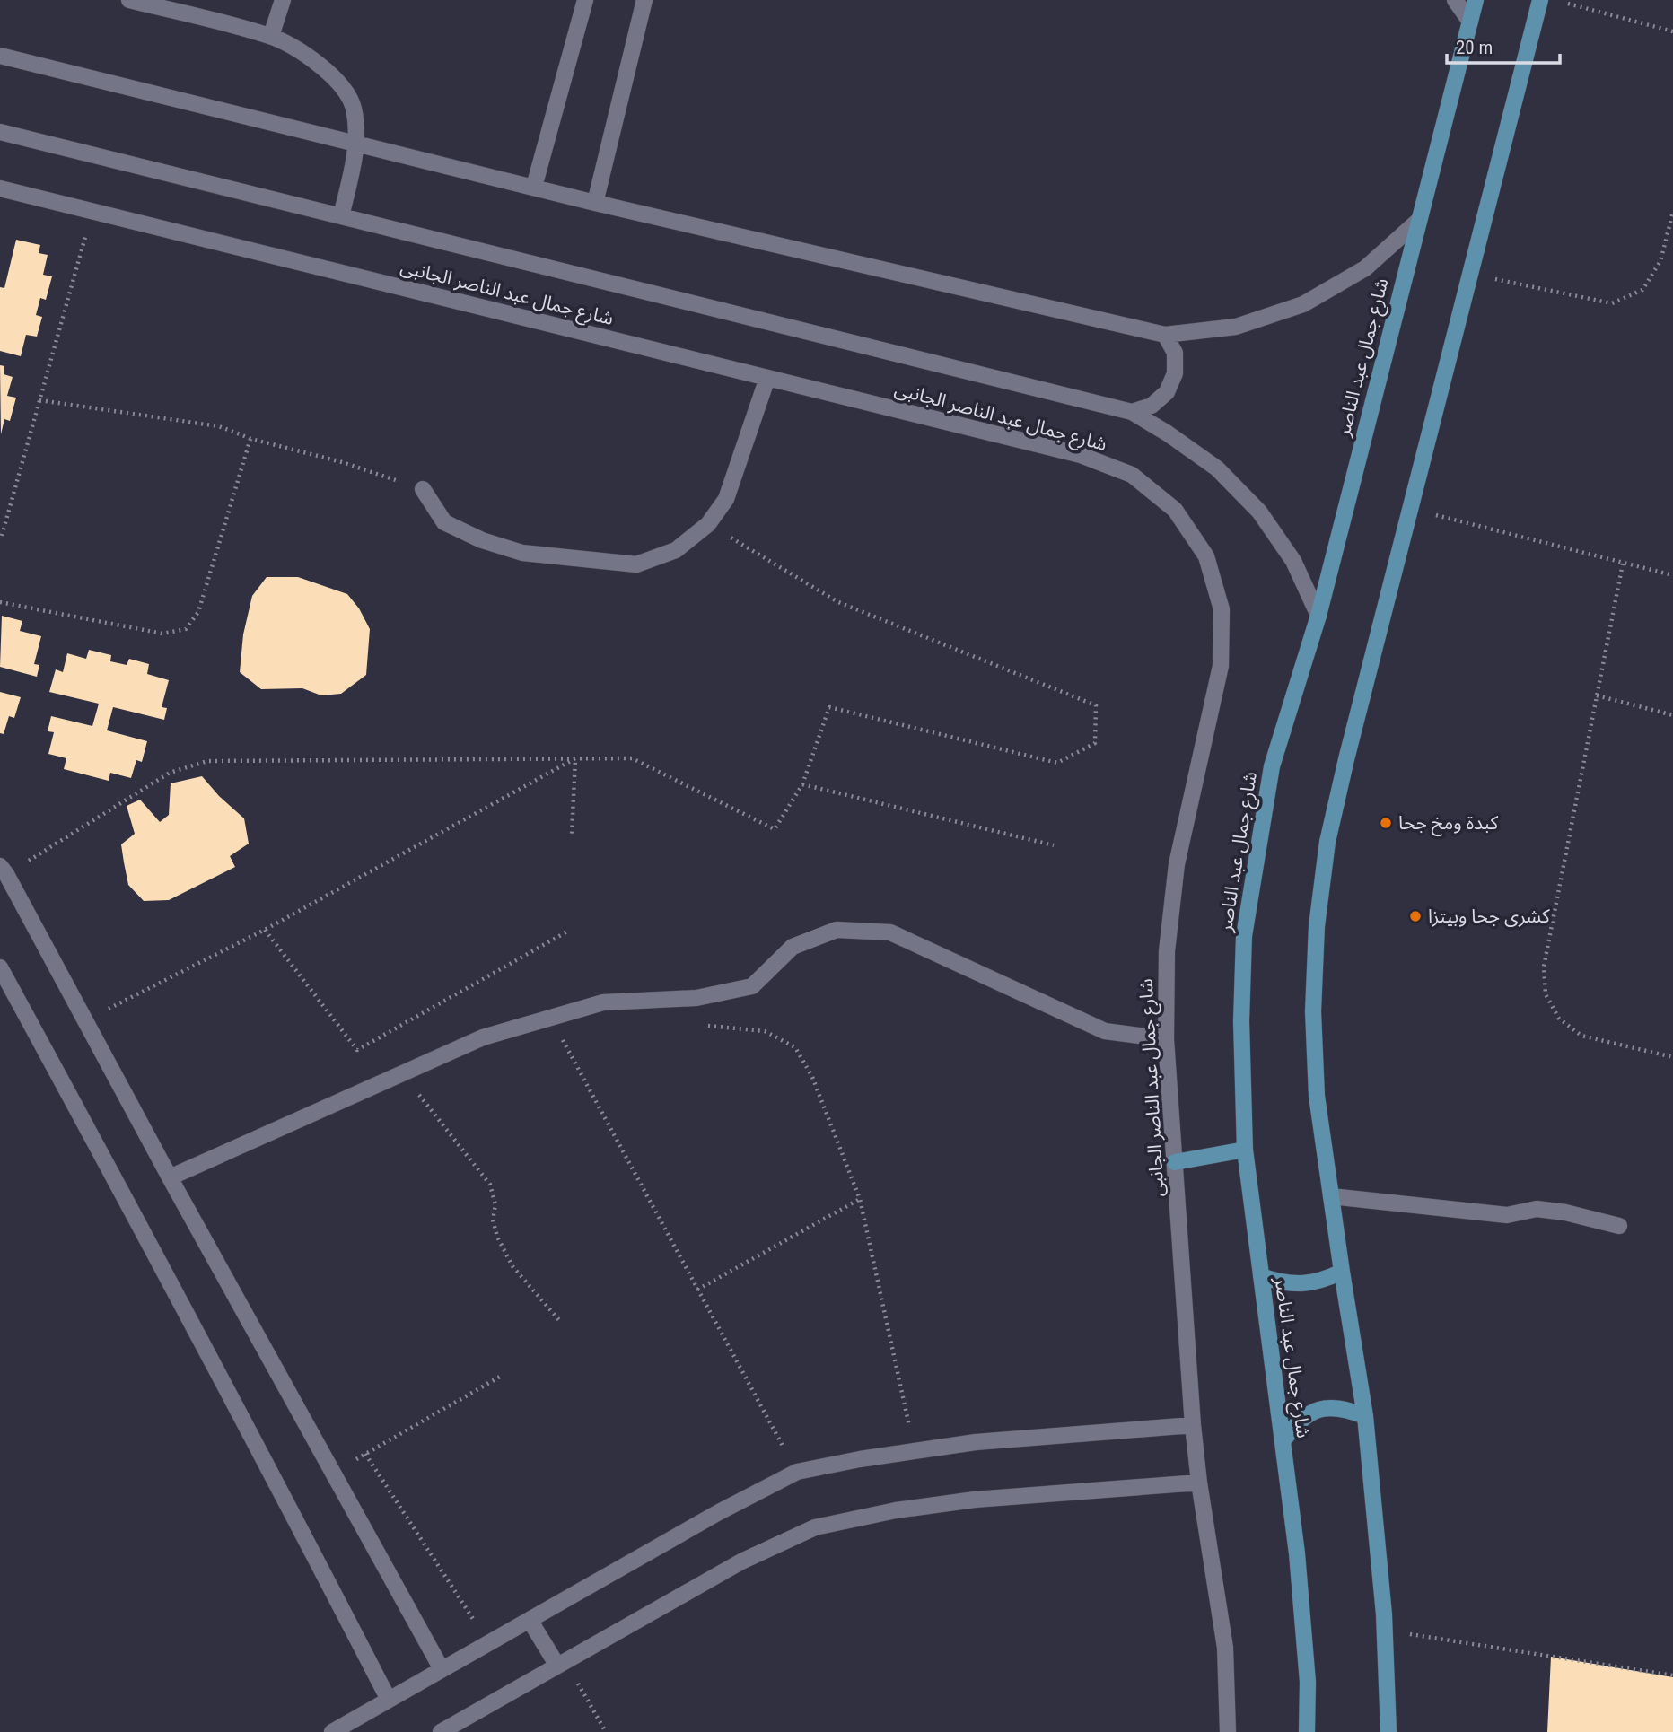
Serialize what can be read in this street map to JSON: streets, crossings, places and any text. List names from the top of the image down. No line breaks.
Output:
{"streets":{"main road":["شارع جمال عبد الناصر"],"street":["شارع جمال عبد الناصر الجانبى"]},"places":["كبدة ومخ جحا","كشرى جحا وبيتزا"],"scale_bar":"20 m"}
